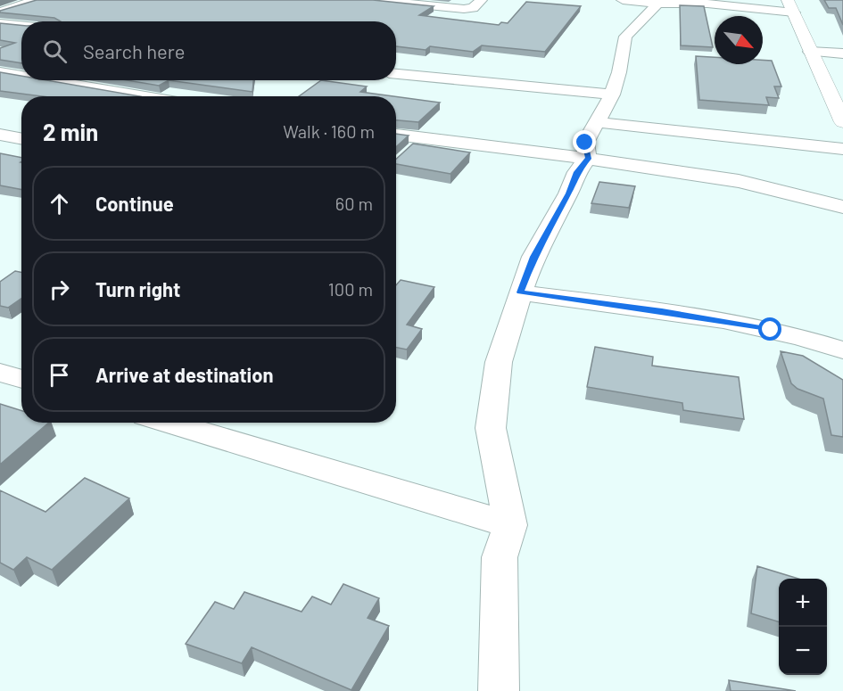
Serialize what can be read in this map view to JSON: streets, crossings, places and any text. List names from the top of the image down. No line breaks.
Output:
{"north":"bottom right","page":{"search":"Search here","heading":["2 min","Walk · 160 m"],"list":[["Continue","60 m"],["Turn right","100 m"],"Arrive at destination"],"map_buttons":["+","−"]}}
